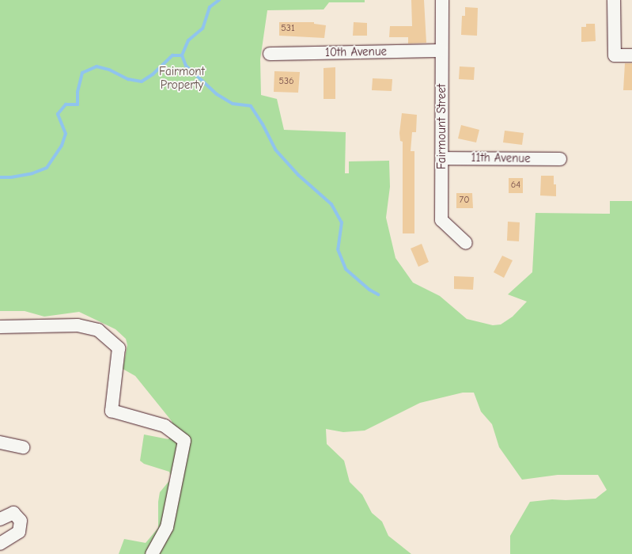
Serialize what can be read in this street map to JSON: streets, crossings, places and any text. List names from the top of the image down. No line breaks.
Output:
{"streets":{"street":["10th Avenue","Fairmount Street","11th Avenue"]},"crossings":[["10th Avenue","Fairmount Street"],["Fairmount Street","11th Avenue"]],"parks":["Fairmont Property"],"house_numbers":["531","536","64","70"]}
